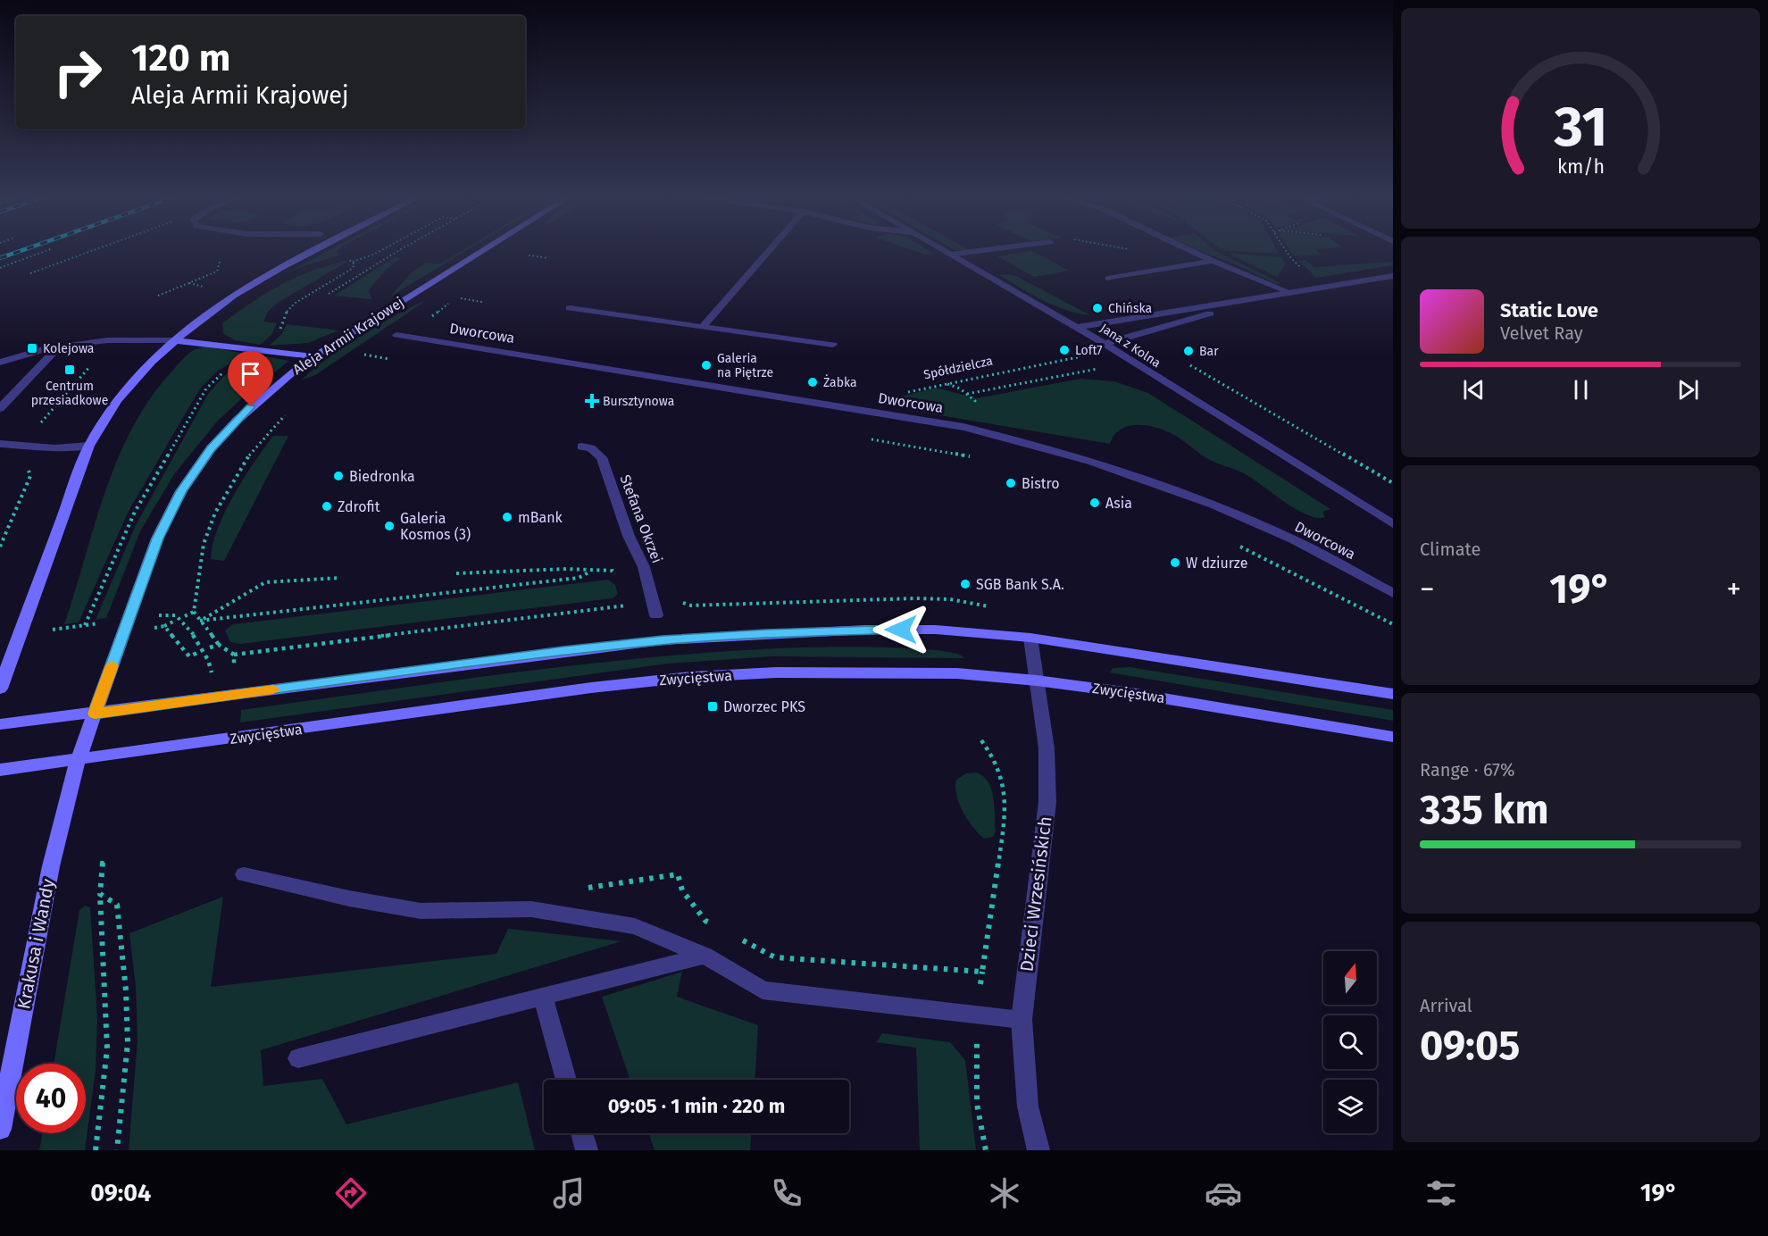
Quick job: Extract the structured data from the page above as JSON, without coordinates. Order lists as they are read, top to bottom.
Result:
{
  "streets": {
    "street": [
      "Dworcowa",
      "Aleja Armii Krajowej",
      "Jana z Kolna",
      "Stefana Okrzei",
      "Zwycięstwa",
      "Dzieci Wrzesińskich",
      "Krakusa i Wandy"
    ],
    "path": ["Spółdzielcza"]
  },
  "crossings": [
    ["Aleja Armii Krajowej", "Zwycięstwa"],
    ["Aleja Armii Krajowej", "Krakusa i Wandy"],
    ["Zwycięstwa", "Dzieci Wrzesińskich"],
    ["Zwycięstwa", "Krakusa i Wandy"]
  ],
  "places": {
    "other": [
      "Chińska",
      "Loft7",
      "Bar",
      "Galeria na Piętrze",
      "Żabka",
      "Biedronka",
      "Bistro",
      "Asia",
      "Zdrofit",
      "mBank",
      "Galeria Kosmos (3)",
      "W dziurze",
      "SGB Bank S.A."
    ],
    "transit": ["Kolejowa", "Centrum przesiadkowe", "Dworzec PKS"],
    "health": ["Bursztynowa"]
  },
  "north": "top",
  "page": {
    "turn": ["120 m", "Aleja Armii Krajowej"],
    "song": ["Static Love", "Velvet Ray"],
    "tile": [
      "Climate",
      ["Range · 67%", "335 km"],
      ["Arrival", "09:05"]
    ],
    "heat": ["−", "19°", "+"],
    "limit": "40",
    "trip": "09:05 · 1 min · 220 m",
    "tabs": ["09:04", "19°"],
    "gauge": ["31", "km/h"]
  }
}
